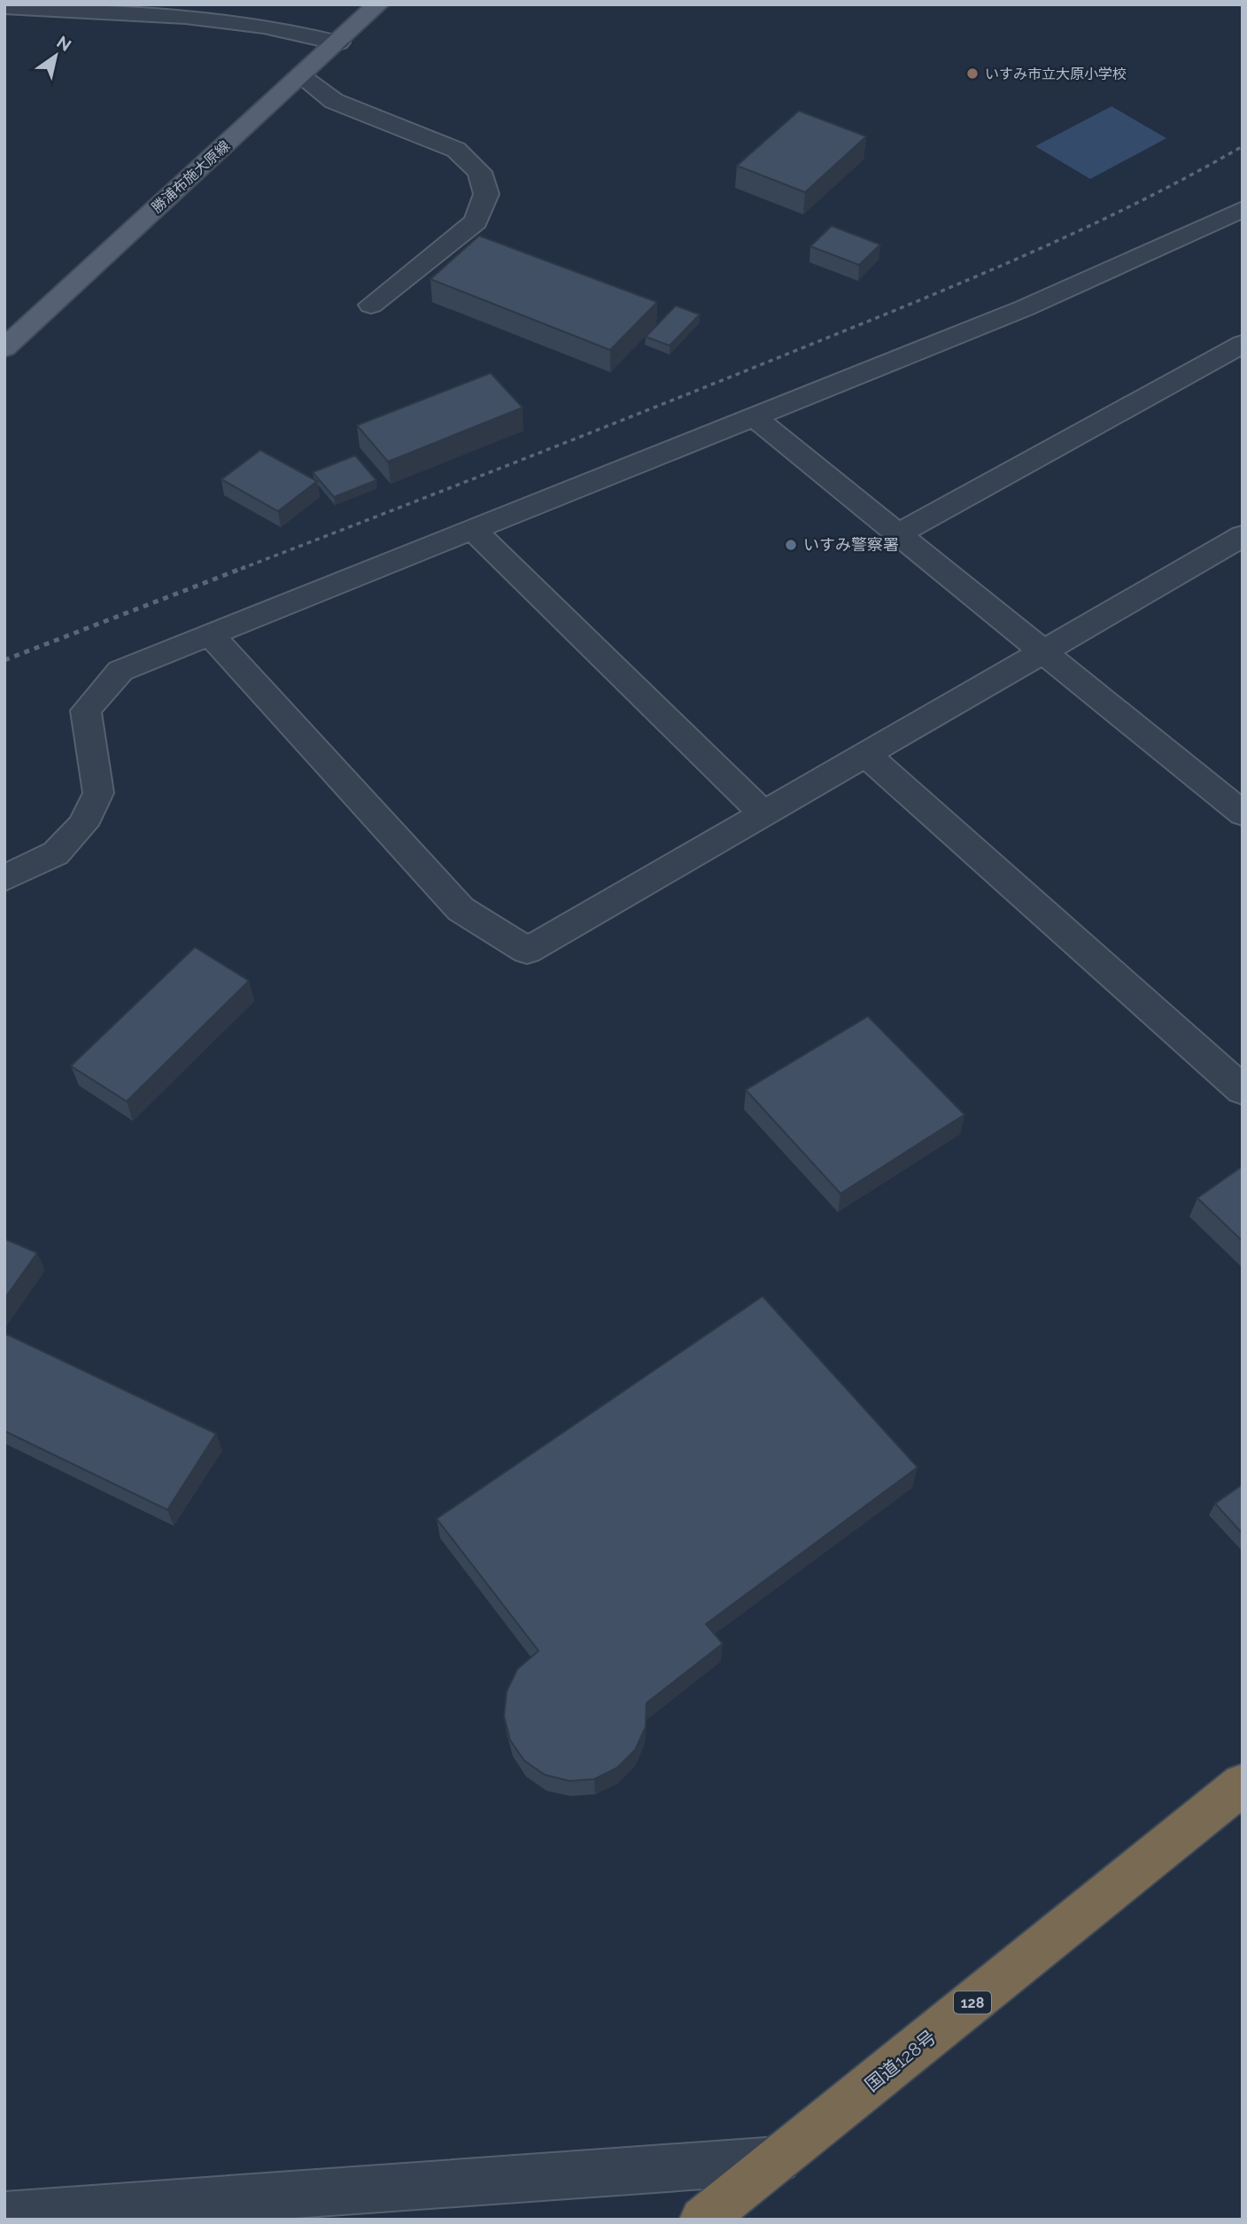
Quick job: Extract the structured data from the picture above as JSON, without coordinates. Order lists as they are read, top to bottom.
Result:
{
  "streets": {
    "highway": ["128", "国道128号"],
    "main road": ["勝浦布施大原線"]
  },
  "places": ["いすみ市立大原小学校", "いすみ警察署"],
  "north": "top right"
}
